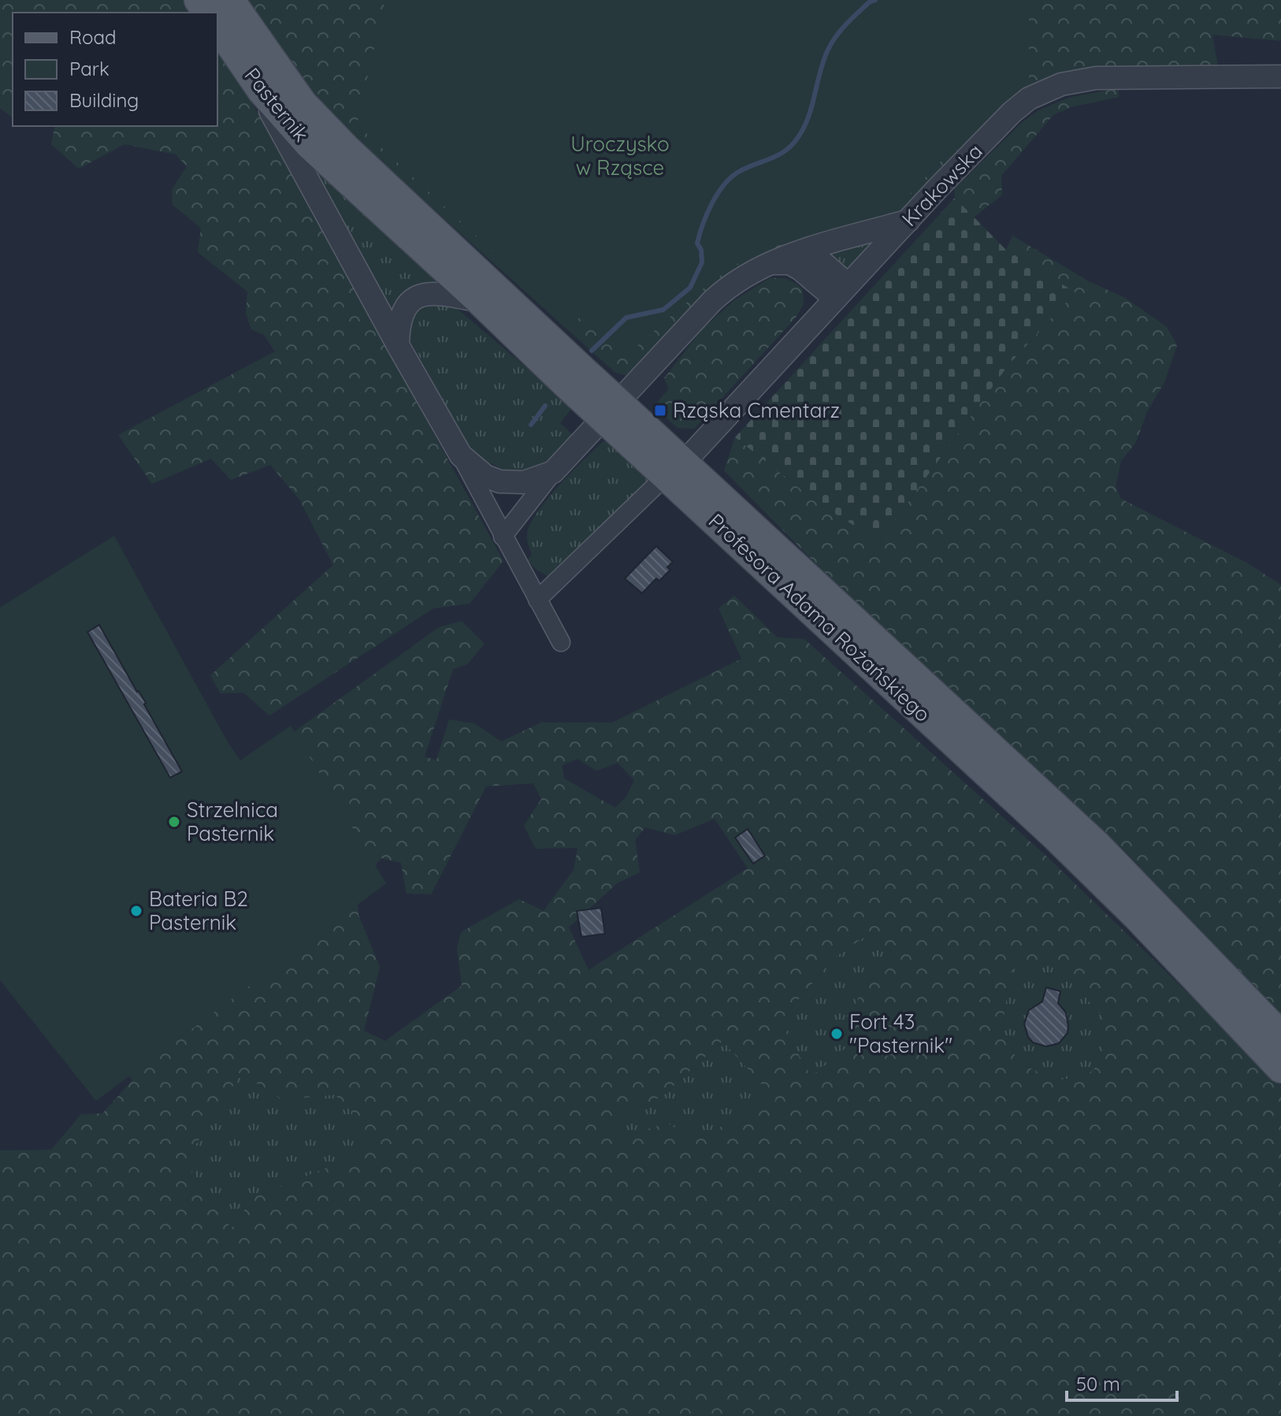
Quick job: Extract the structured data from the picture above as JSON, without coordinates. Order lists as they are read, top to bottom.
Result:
{
  "streets": {
    "main road": ["Pasternik", "Profesora Adama Rożańskiego"],
    "street": ["Krakowska"]
  },
  "crossings": [
    ["Pasternik", "Profesora Adama Rożańskiego"],
    ["Krakowska", "Profesora Adama Rożańskiego"]
  ],
  "parks": ["Uroczysko w Rząsce"],
  "places": {
    "transit": ["Rząska Cmentarz"],
    "other": ["Strzelnica Pasternik", "Bateria B2 Pasternik", "Fort 43 \"Pasternik\""]
  },
  "legend": ["Road", "Park", "Building"],
  "scale_bar": "50 m"
}
